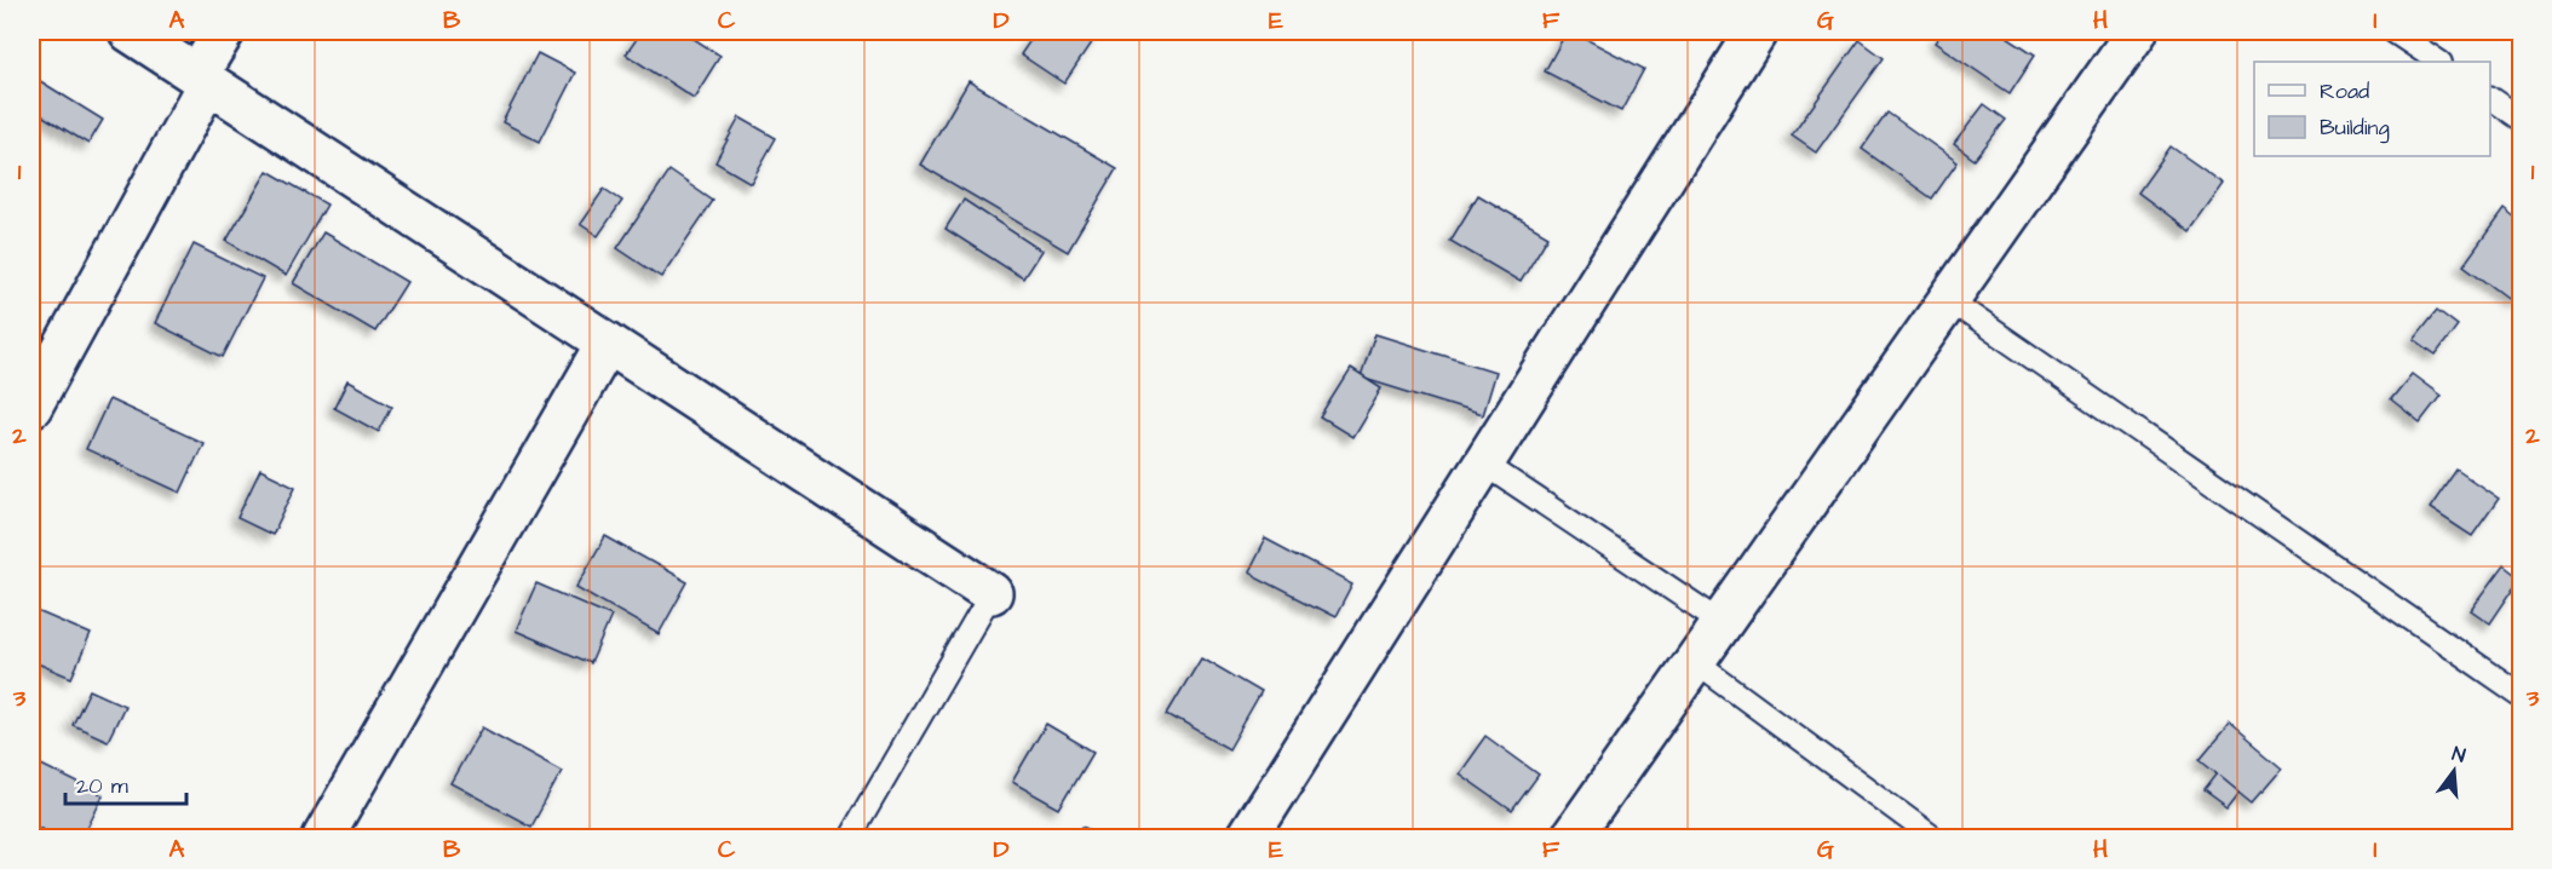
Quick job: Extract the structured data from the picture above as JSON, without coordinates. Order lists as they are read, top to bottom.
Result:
{
  "legend": ["Road", "Building"],
  "scale_bar": "20 m",
  "north": "top",
  "grid": {
    "columns": [
      "A",
      "B",
      "C",
      "D",
      "E",
      "F",
      "G",
      "H",
      "I"
    ],
    "rows": ["1", "2", "3"]
  }
}
